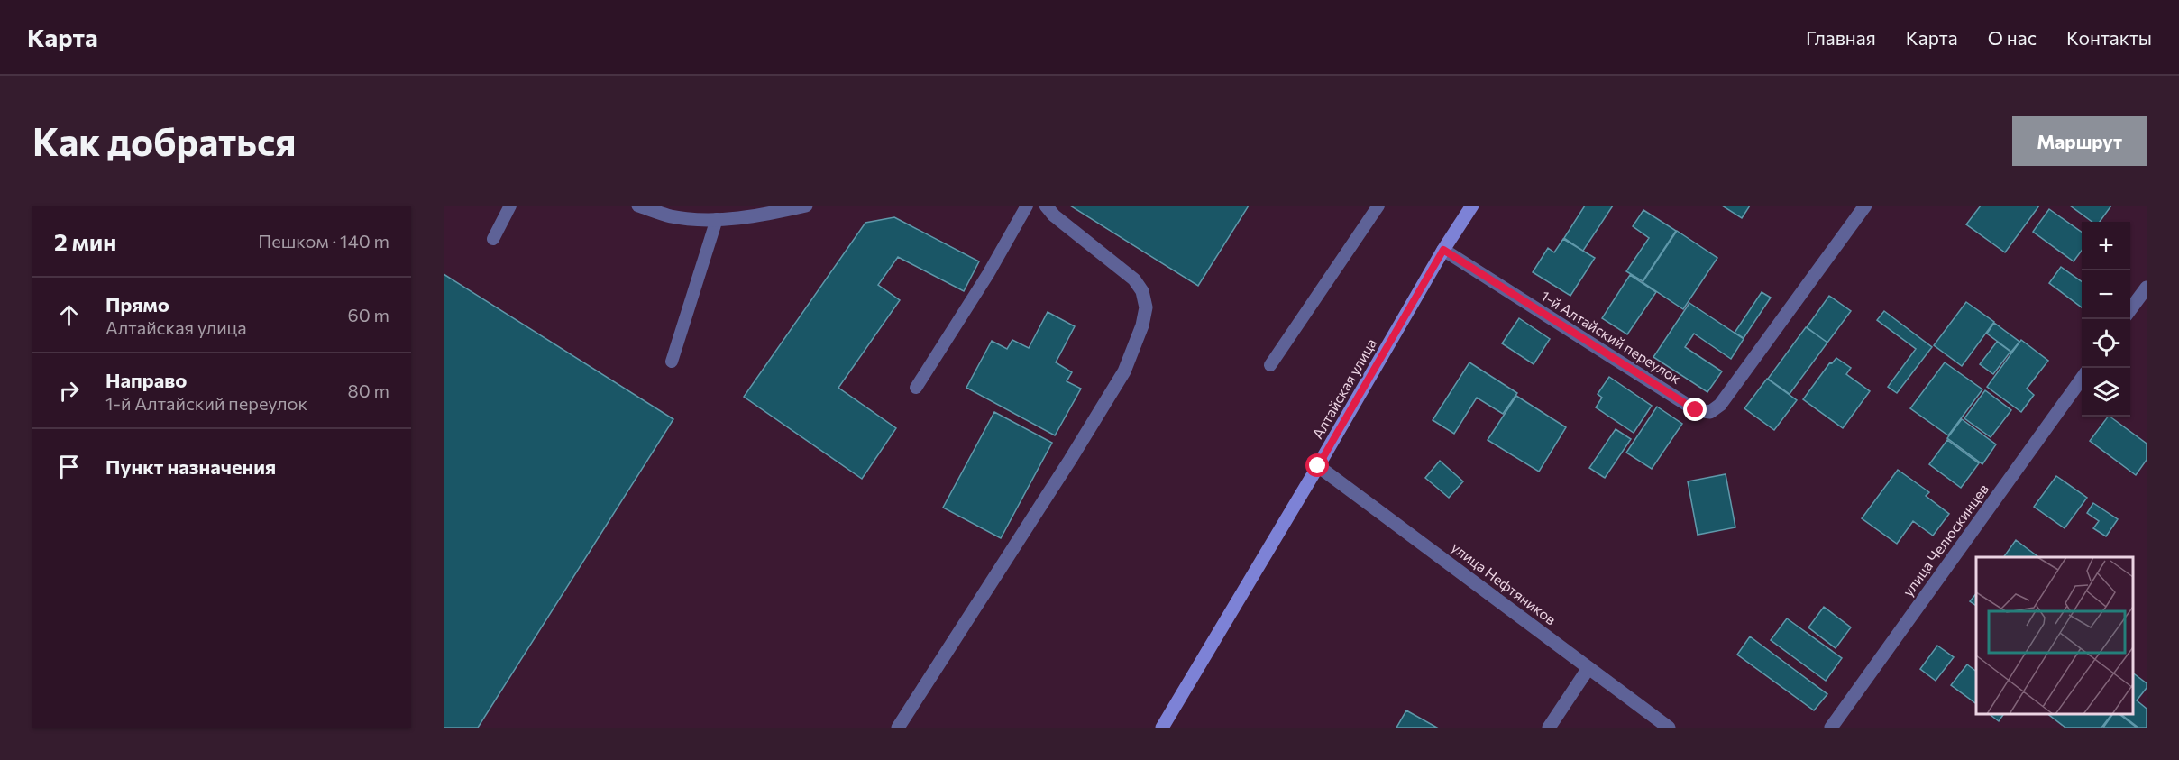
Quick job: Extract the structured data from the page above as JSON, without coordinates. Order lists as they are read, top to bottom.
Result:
{
  "streets": {
    "main road": ["Алтайская улица"],
    "street": ["1-й Алтайский переулок", "улица Челюскинцев", "улица Нефтяников"]
  },
  "crossings": [
    ["1-й Алтайский переулок", "Алтайская улица"],
    ["Алтайская улица", "улица Нефтяников"]
  ],
  "page": {
    "header": "Карта",
    "nav": [
      "Главная",
      "Карта",
      "О нас",
      "Контакты"
    ],
    "buttons": "Маршрут",
    "title": "Как добраться",
    "heading": ["2 мин", "Пешком · 140 m"],
    "map_buttons": ["+", "−"],
    "list": [
      ["Прямо", "Алтайская улица", "60 m"],
      ["Направо", "1-й Алтайский переулок", "80 m"],
      "Пункт назначения"
    ]
  }
}
